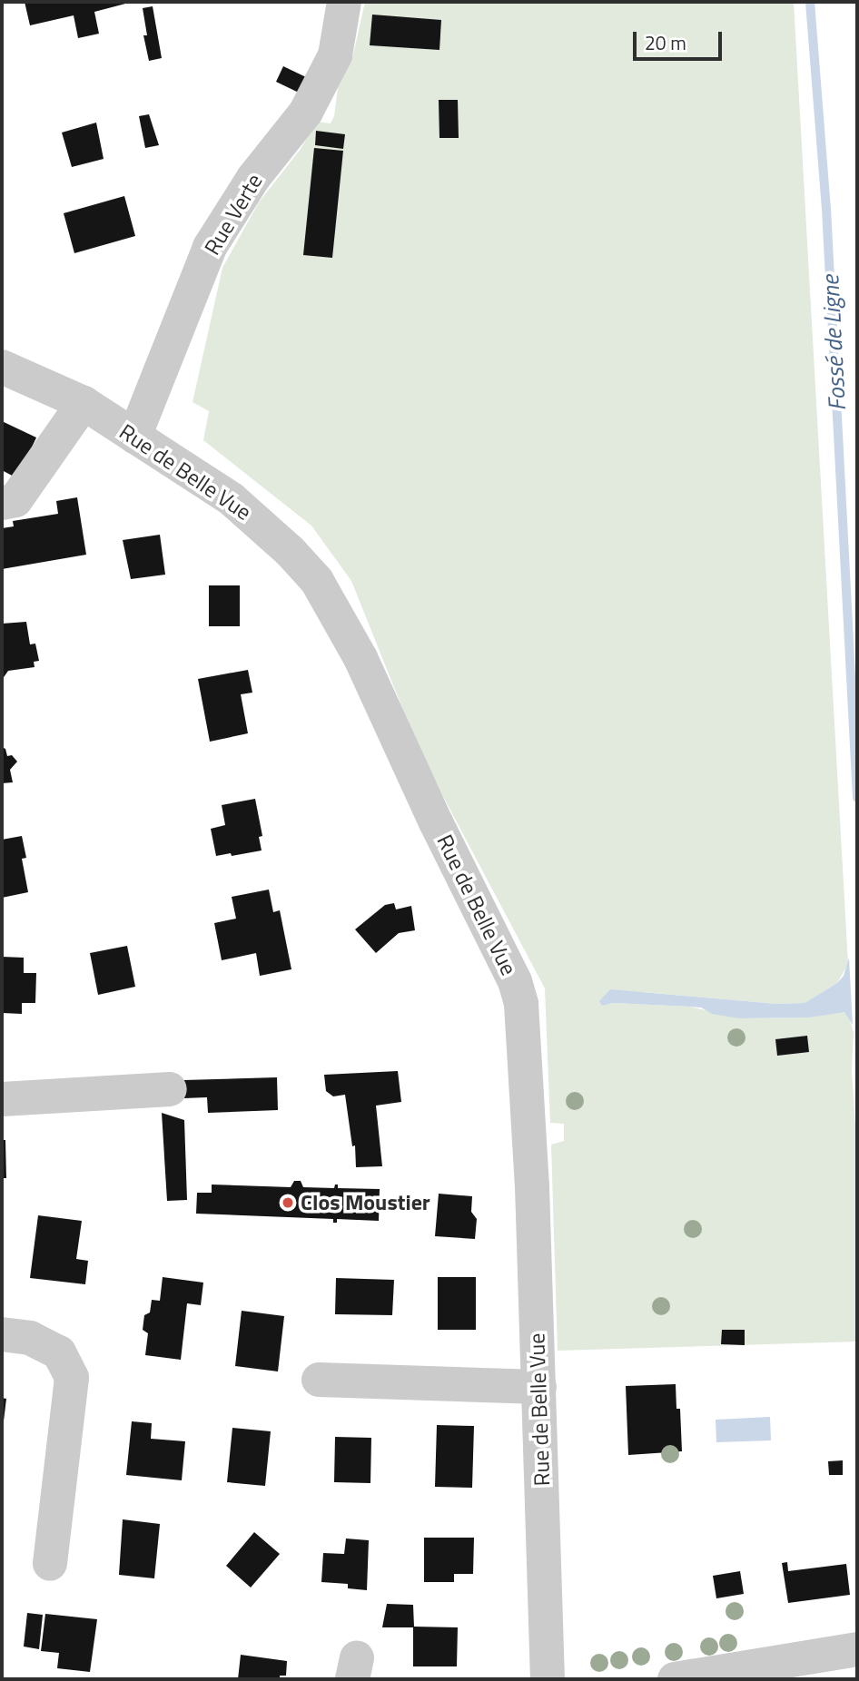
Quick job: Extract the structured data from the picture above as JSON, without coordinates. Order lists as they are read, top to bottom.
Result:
{
  "streets": {
    "street": ["Rue Verte", "Rue de Belle Vue"]
  },
  "crossings": [
    ["Rue Verte", "Rue de Belle Vue"]
  ],
  "water": ["Fossé de Ligne"],
  "places": ["Clos Moustier"],
  "scale_bar": "20 m"
}
